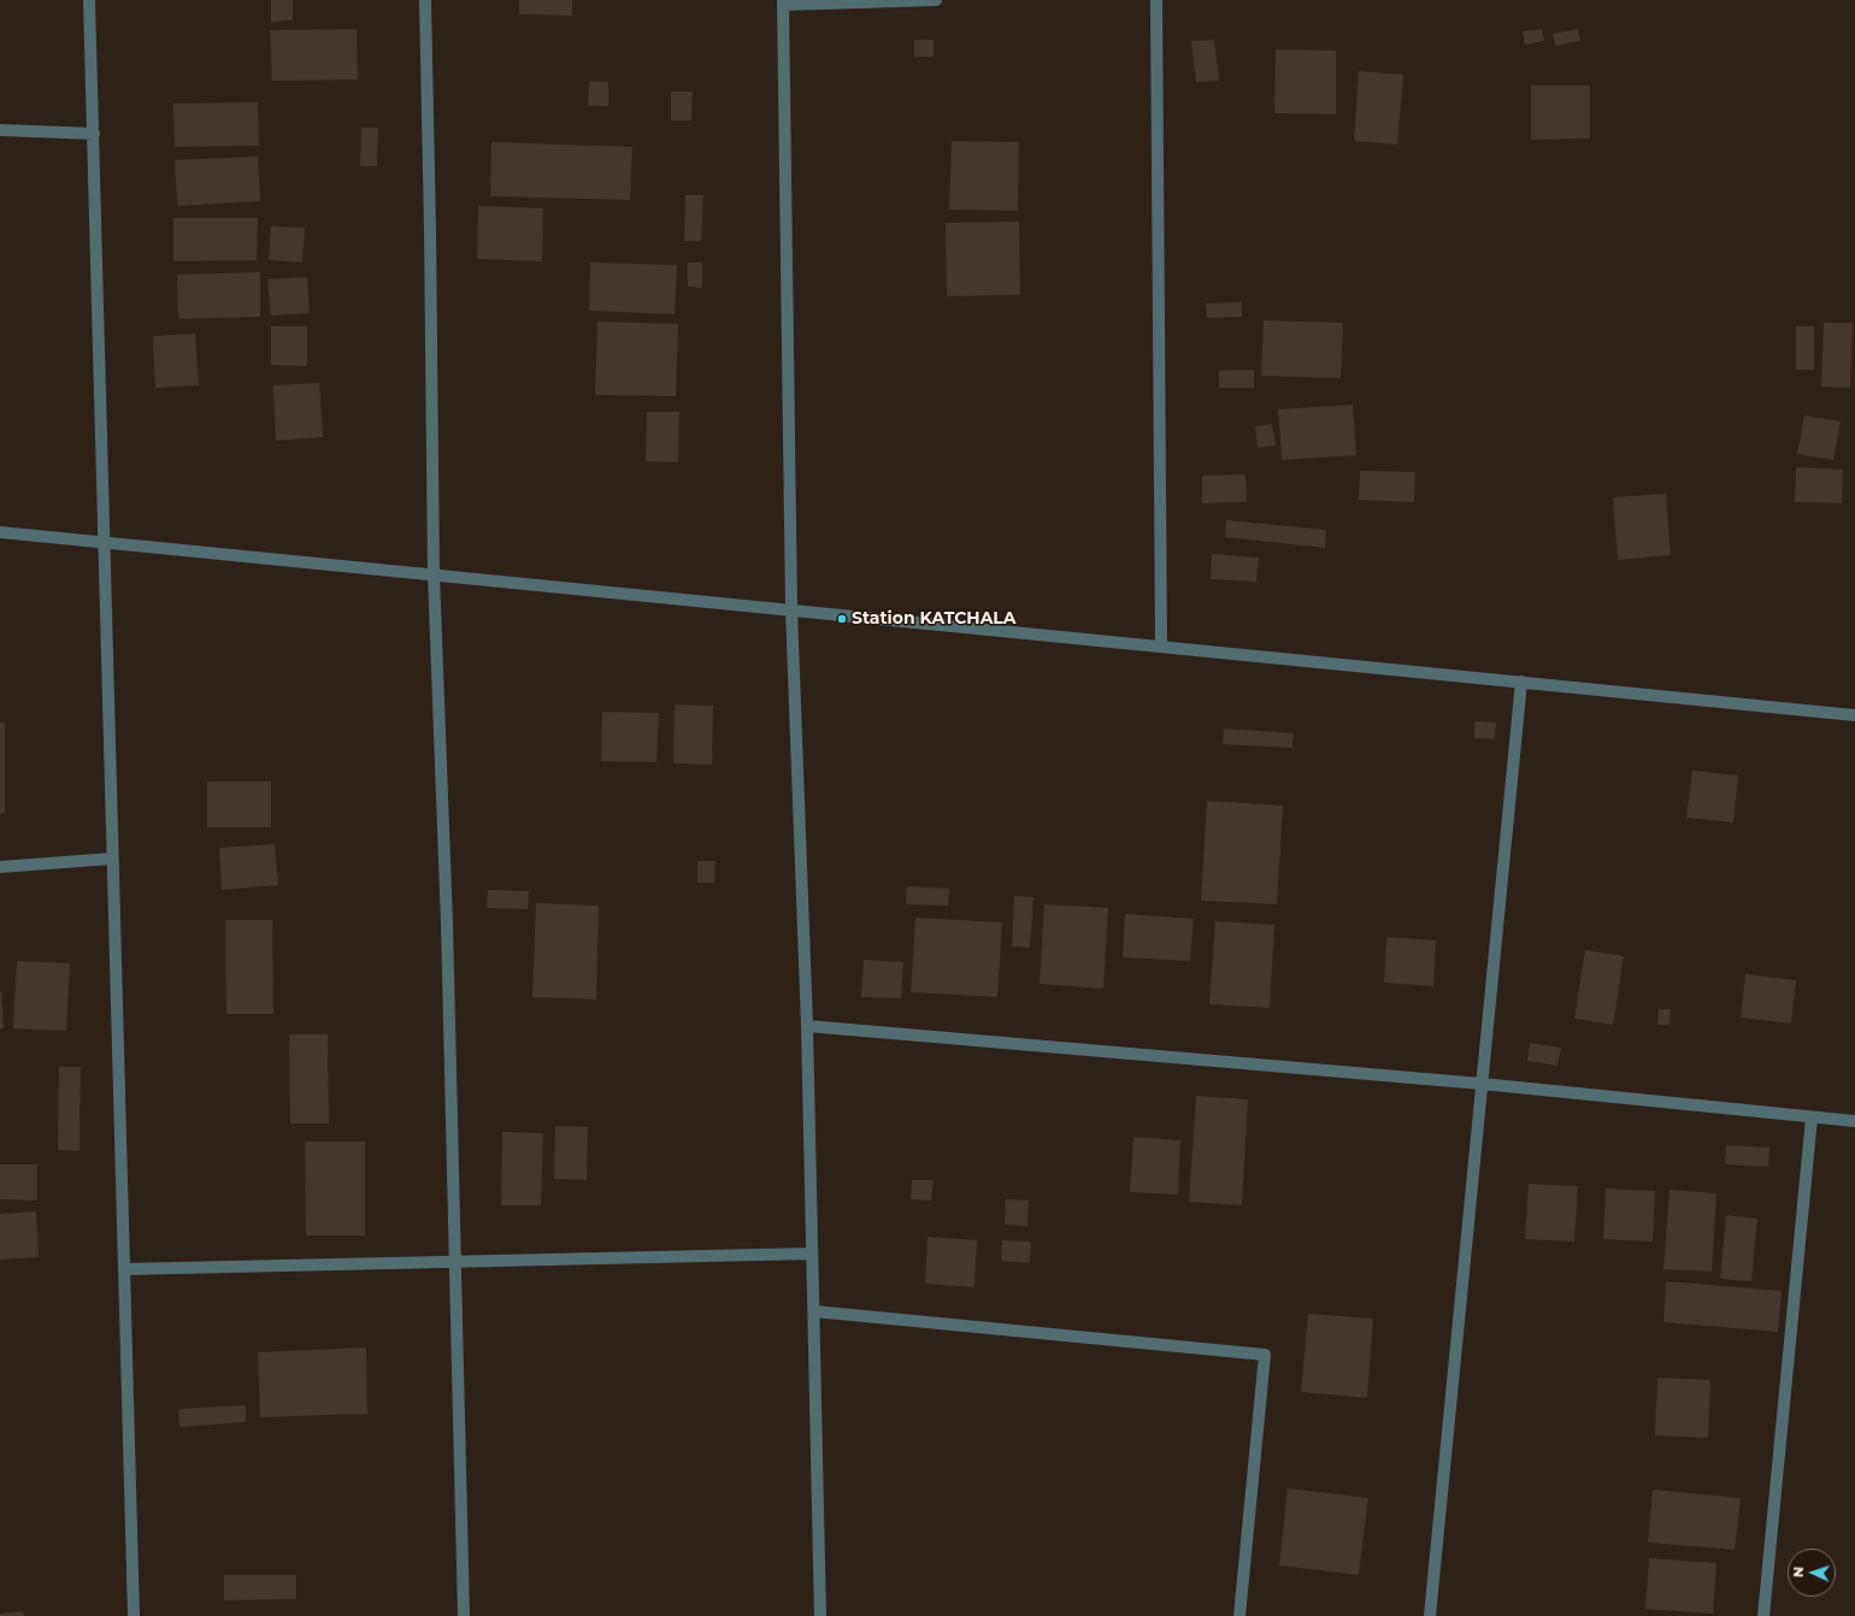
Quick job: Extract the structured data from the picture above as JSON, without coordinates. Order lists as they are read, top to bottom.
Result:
{
  "places": ["Station KATCHALA"],
  "north": "left"
}
